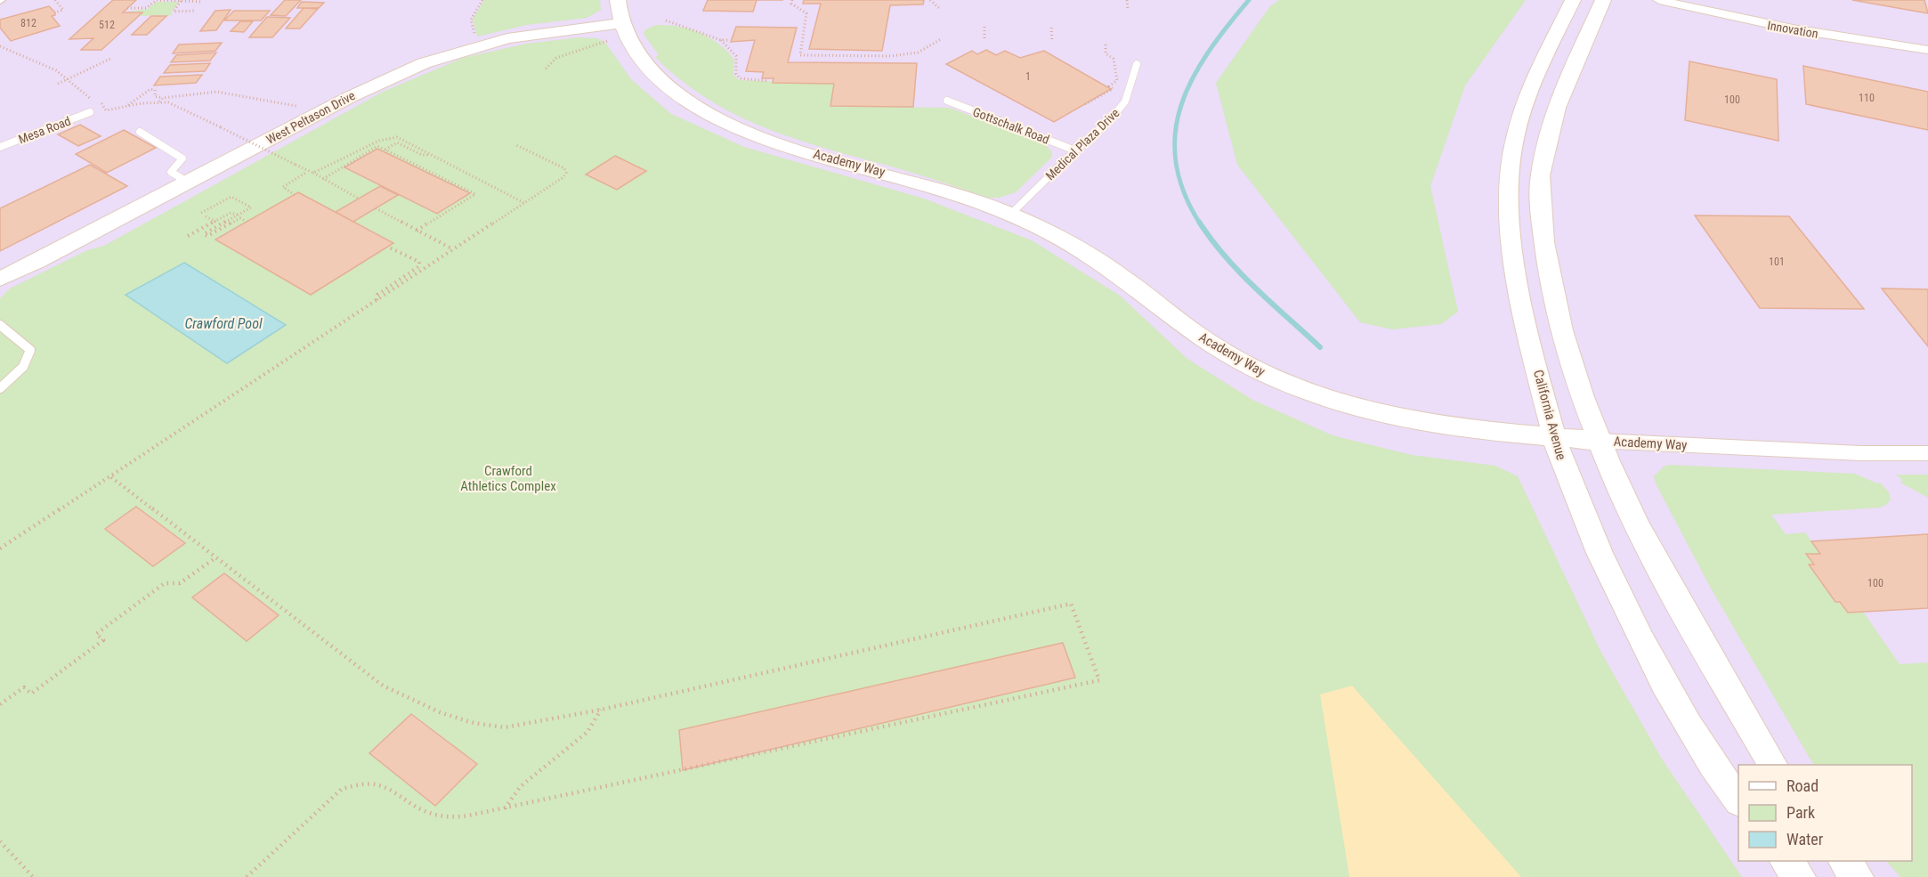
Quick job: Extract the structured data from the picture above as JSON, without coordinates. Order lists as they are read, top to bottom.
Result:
{
  "streets": {
    "street": [
      "Innovation",
      "West Peltason Drive",
      "Academy Way",
      "California Avenue"
    ],
    "lane": ["Gottschalk Road", "Mesa Road", "Medical Plaza Drive"]
  },
  "crossings": [
    ["West Peltason Drive", "Academy Way"],
    ["Gottschalk Road", "Medical Plaza Drive"],
    ["Medical Plaza Drive", "Academy Way"],
    ["Academy Way", "California Avenue"]
  ],
  "water": ["Crawford Pool"],
  "parks": ["Crawford Athletics Complex"],
  "house_numbers": [
    "812",
    "512",
    "1",
    "110",
    "100",
    "101",
    "100"
  ],
  "legend": ["Road", "Park", "Water"]
}
